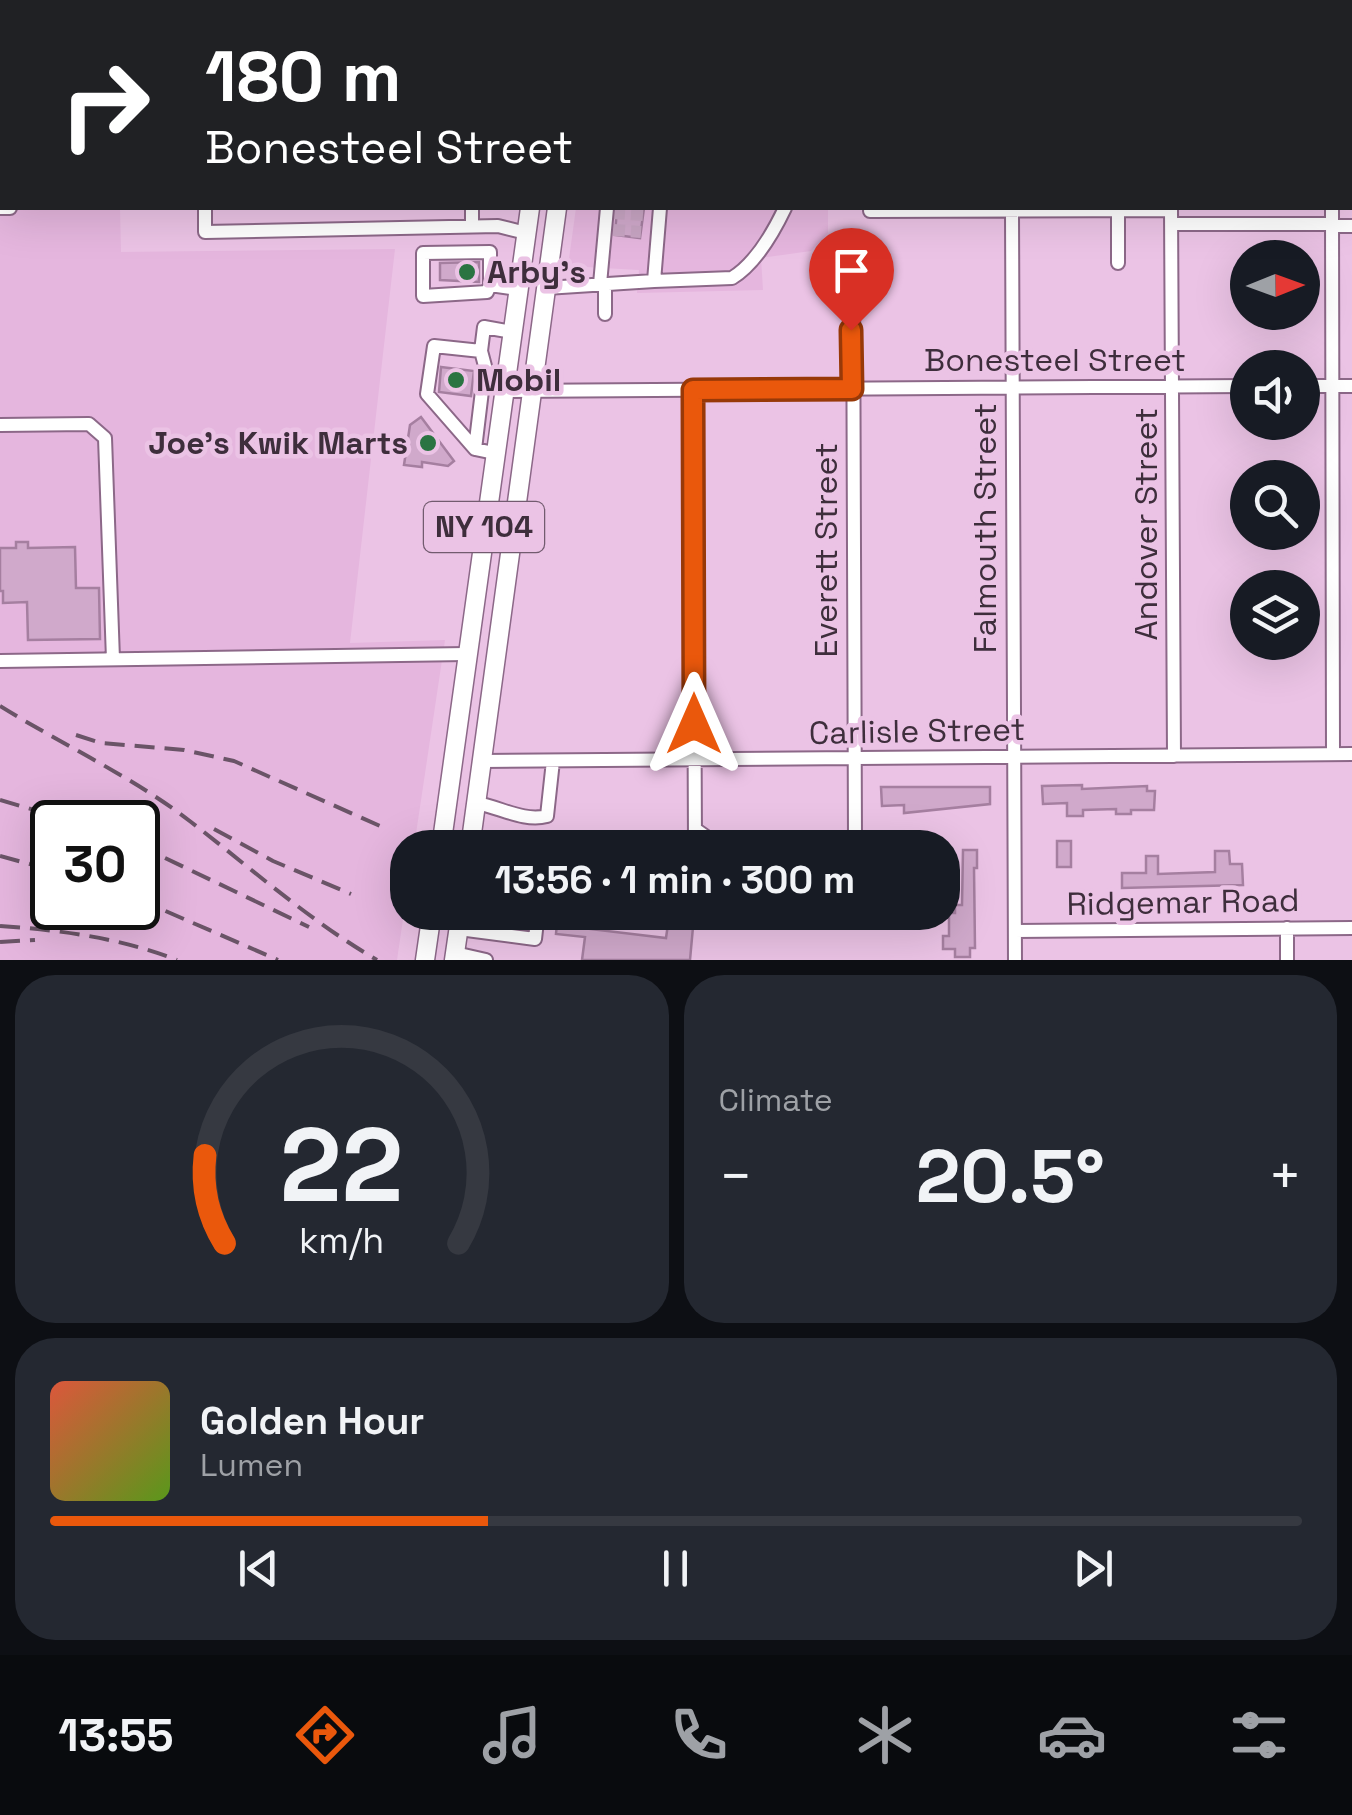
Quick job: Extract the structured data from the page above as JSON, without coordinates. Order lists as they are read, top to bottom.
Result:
{
  "streets": {
    "highway": ["NY 104"],
    "street": [
      "Bonesteel Street",
      "Andover Street",
      "Falmouth Street",
      "Everett Street",
      "Carlisle Street",
      "Ridgemar Road"
    ]
  },
  "crossings": [
    ["Bonesteel Street", "Andover Street"],
    ["Bonesteel Street", "NY 104"],
    ["Bonesteel Street", "Falmouth Street"],
    ["Bonesteel Street", "Everett Street"],
    ["Andover Street", "Carlisle Street"],
    ["NY 104", "Carlisle Street"],
    ["Falmouth Street", "Carlisle Street"],
    ["Falmouth Street", "Ridgemar Road"],
    ["Everett Street", "Carlisle Street"]
  ],
  "places": ["Arby's", "Mobil", "Joe's Kwik Marts"],
  "north": "right",
  "page": {
    "turn": ["180 m", "Bonesteel Street"],
    "limit": "30",
    "trip": "13:56 · 1 min · 300 m",
    "tile": "Climate",
    "heat": ["−", "20.5°", "+"],
    "song": ["Golden Hour", "Lumen"],
    "tabs": "13:55",
    "gauge": ["22", "km/h"]
  }
}
